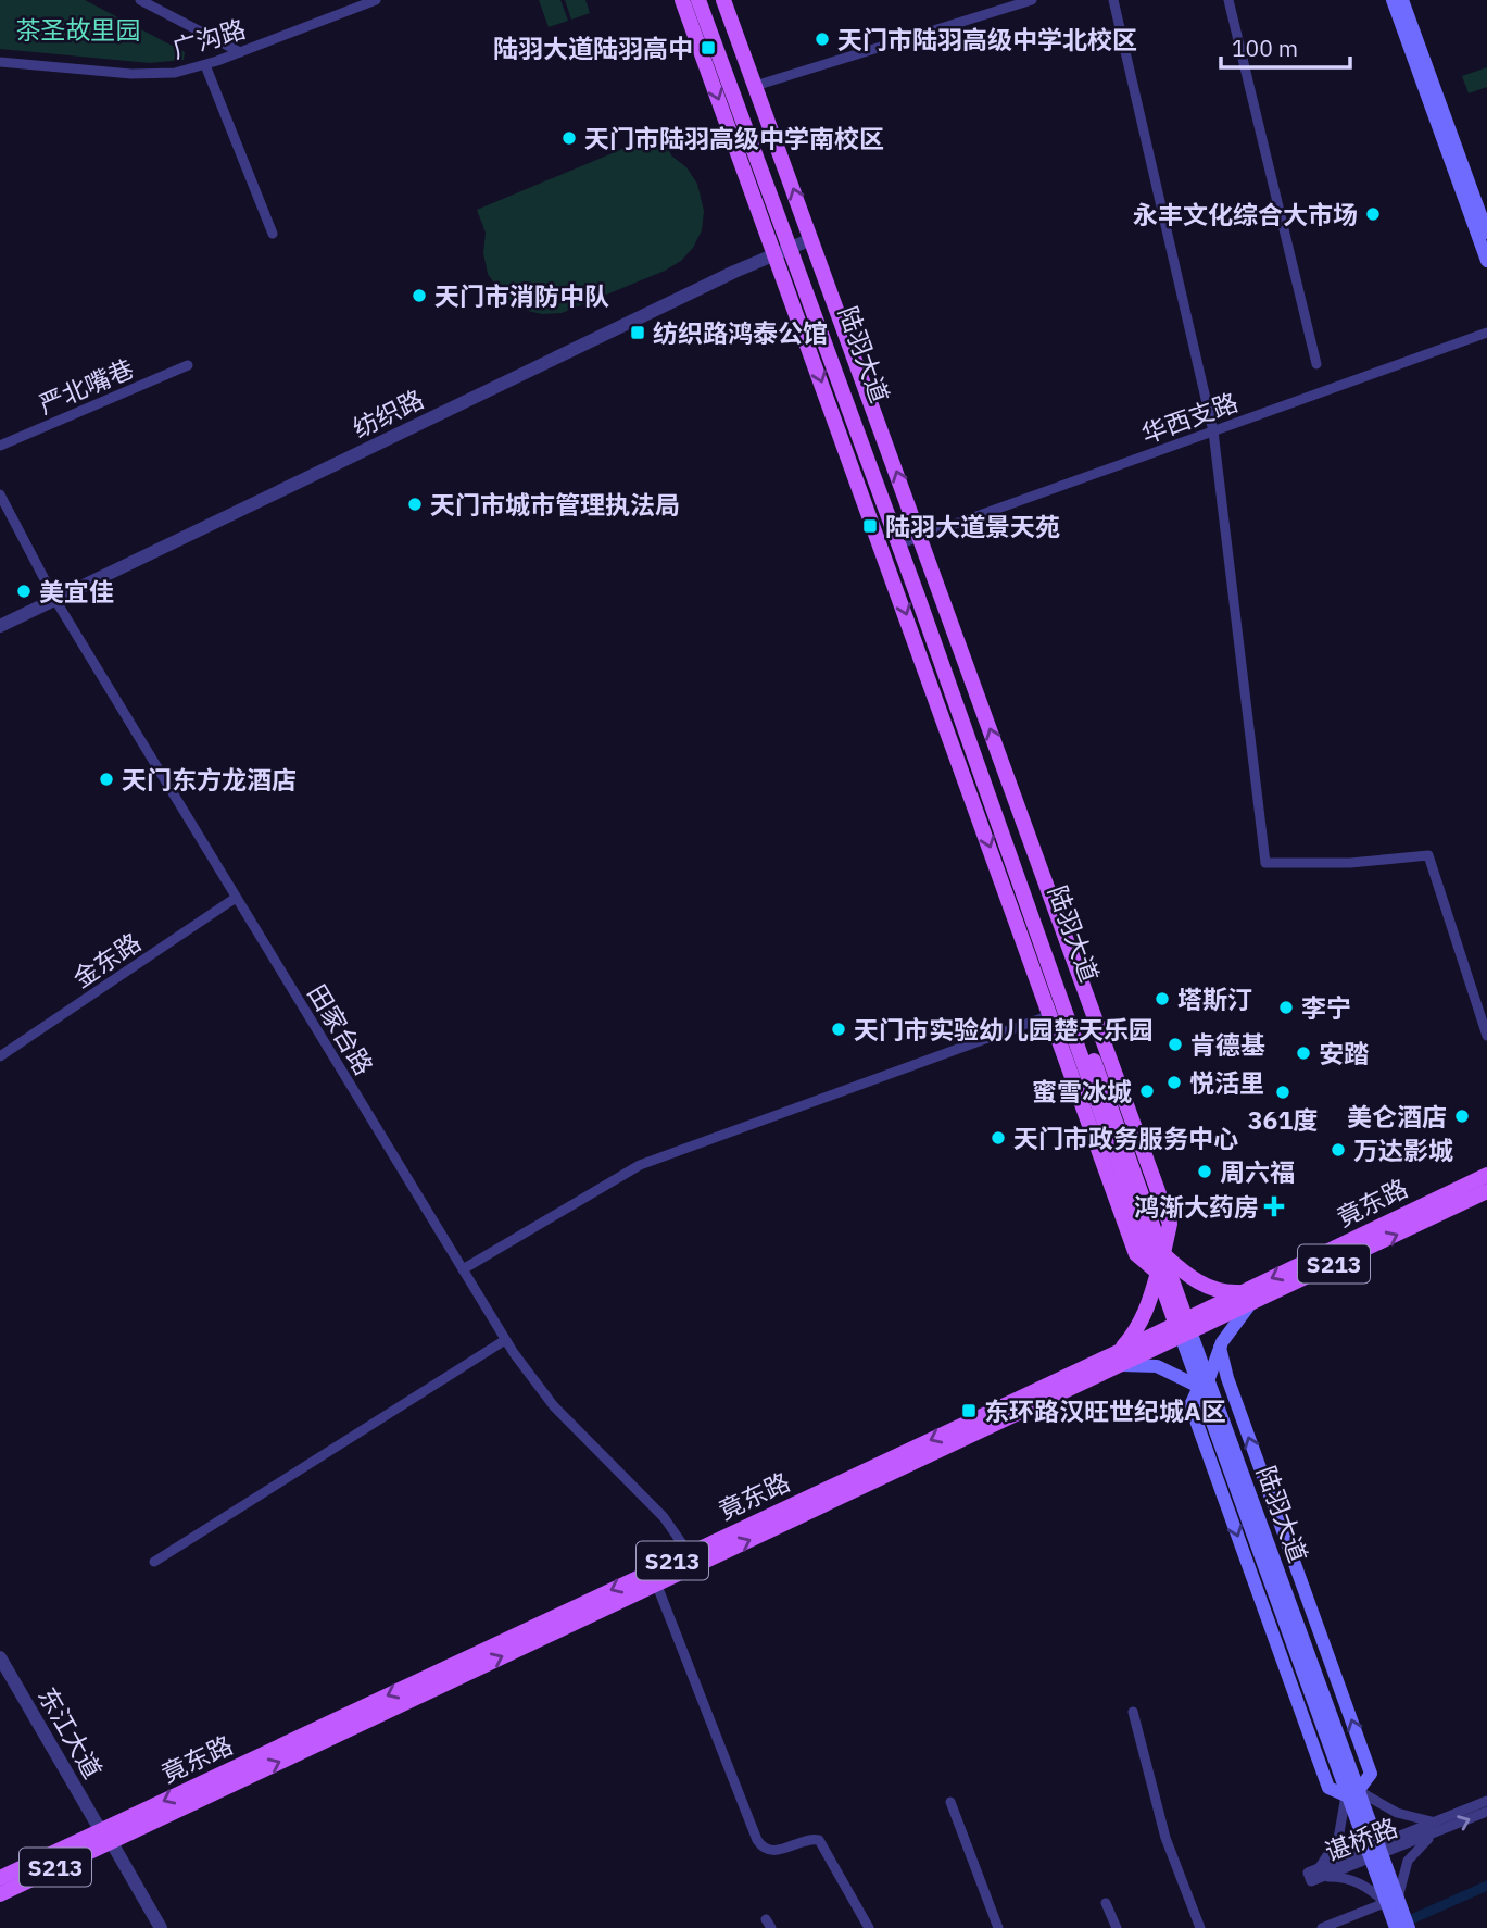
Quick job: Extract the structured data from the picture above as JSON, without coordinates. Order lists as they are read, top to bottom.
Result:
{
  "streets": {
    "main road": ["陆羽大道", "竟东路", "S213"],
    "street": [
      "广沟路",
      "严北嘴巷",
      "纺织路",
      "华西支路",
      "金东路",
      "田家台路",
      "东江大道",
      "谌桥路"
    ]
  },
  "crossings": [
    ["陆羽大道", "纺织路"],
    ["陆羽大道", "竟东路"],
    ["陆羽大道", "谌桥路"],
    ["纺织路", "田家台路"],
    ["金东路", "田家台路"],
    ["田家台路", "竟东路"],
    ["竟东路", "东江大道"]
  ],
  "parks": ["茶圣故里园"],
  "places": {
    "other": [
      "天门市陆羽高级中学北校区",
      "天门市陆羽高级中学南校区",
      "永丰文化综合大市场",
      "天门市消防中队",
      "天门市城市管理执法局",
      "美宜佳",
      "天门东方龙酒店",
      "塔斯汀",
      "李宁",
      "天门市实验幼儿园楚天乐园",
      "肯德基",
      "安踏",
      "悦活里",
      "蜜雪冰城",
      "361度",
      "美仑酒店",
      "天门市政务服务中心",
      "万达影城",
      "周六福"
    ],
    "transit": [
      "陆羽大道陆羽高中",
      "纺织路鸿泰公馆",
      "陆羽大道景天苑",
      "东环路汉旺世纪城A区"
    ],
    "health": ["鸿渐大药房"]
  },
  "scale_bar": "100 m"
}
